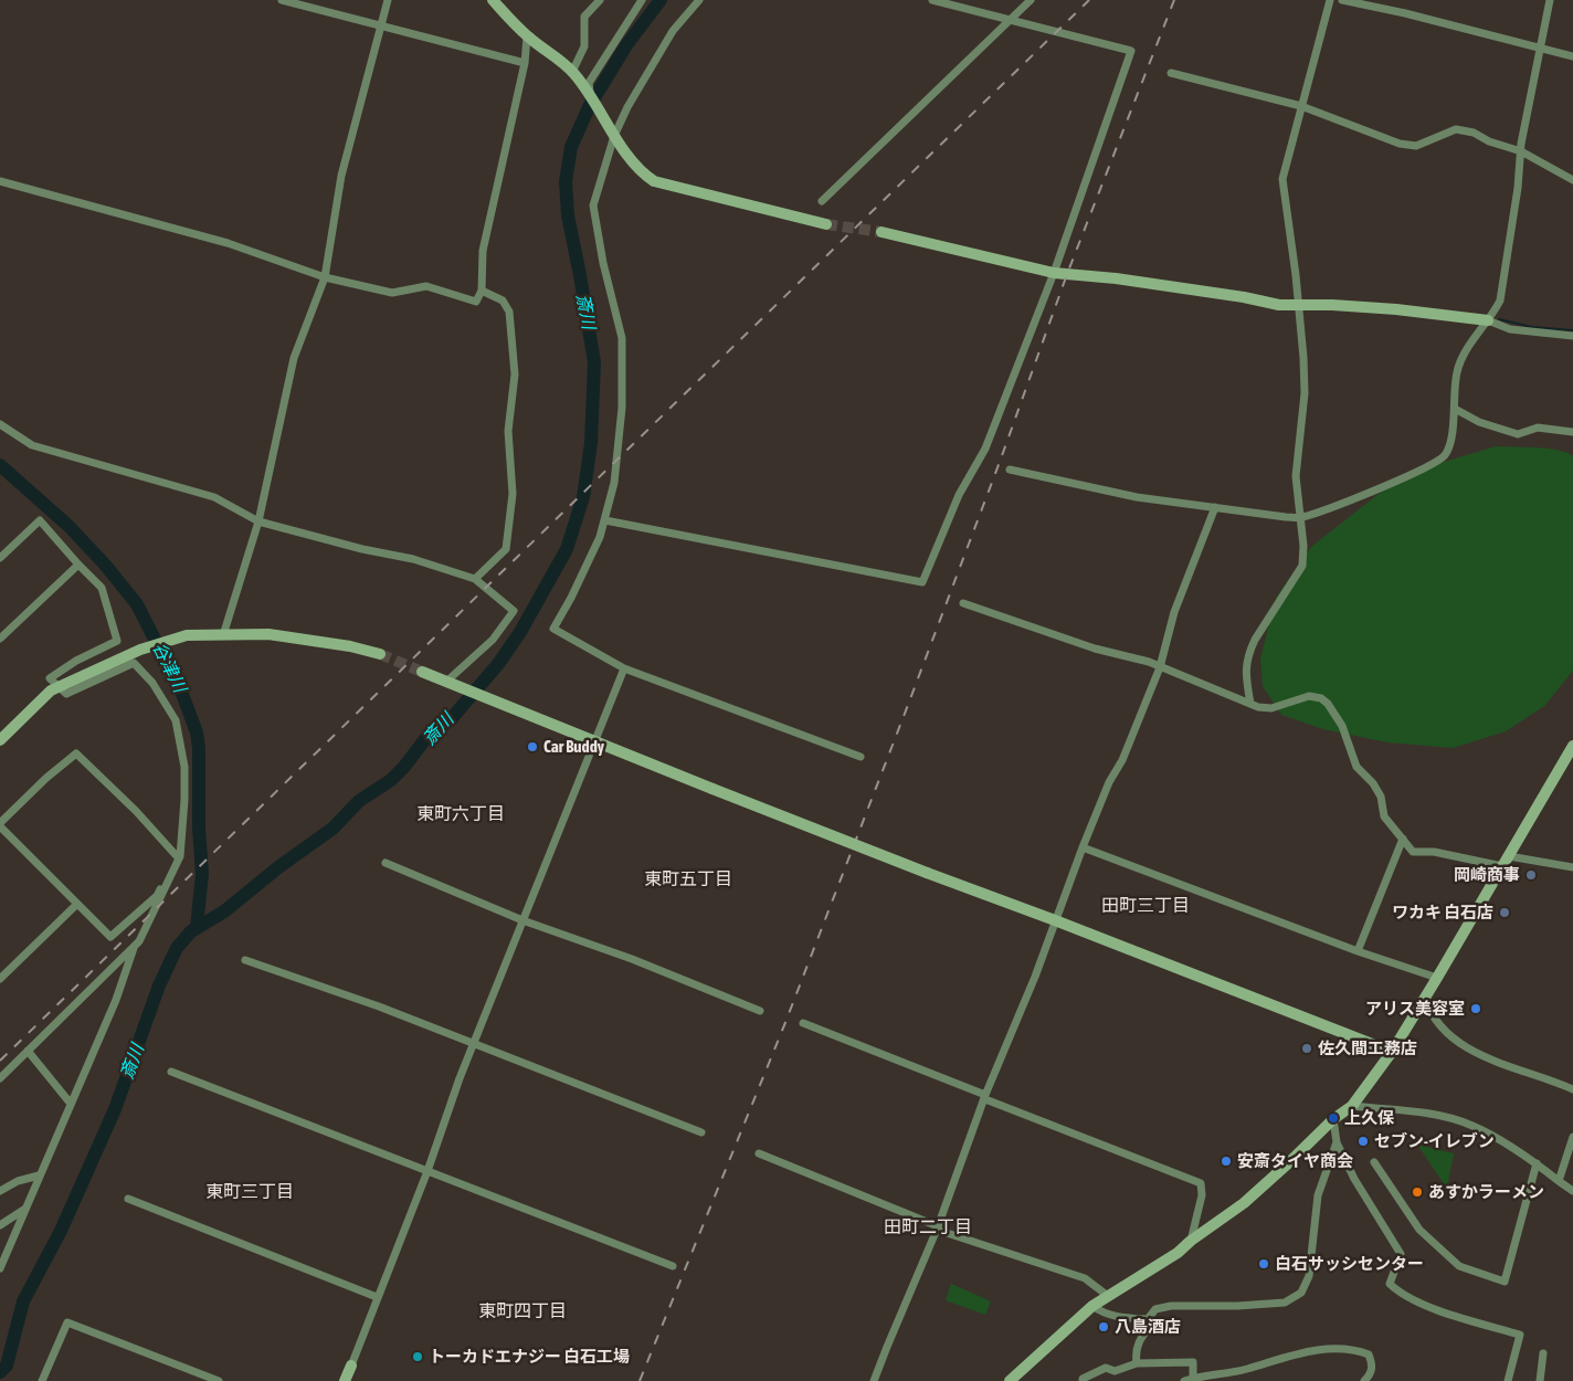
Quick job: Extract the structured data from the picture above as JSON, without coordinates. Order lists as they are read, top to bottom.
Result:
{
  "districts": [
    "東町六丁目",
    "東町五丁目",
    "田町三丁目",
    "東町三丁目",
    "田町二丁目",
    "東町四丁目"
  ],
  "water": ["斎川", "谷津川"],
  "places": [
    "Car Buddy",
    "岡崎商事",
    "ワカキ 白石店",
    "アリス美容室",
    "佐久間工務店",
    "上久保",
    "セブン-イレブン",
    "安斎タイヤ商会",
    "あすかラーメン",
    "白石サッシセンター",
    "八島酒店",
    "トーカドエナジー 白石工場"
  ]
}
